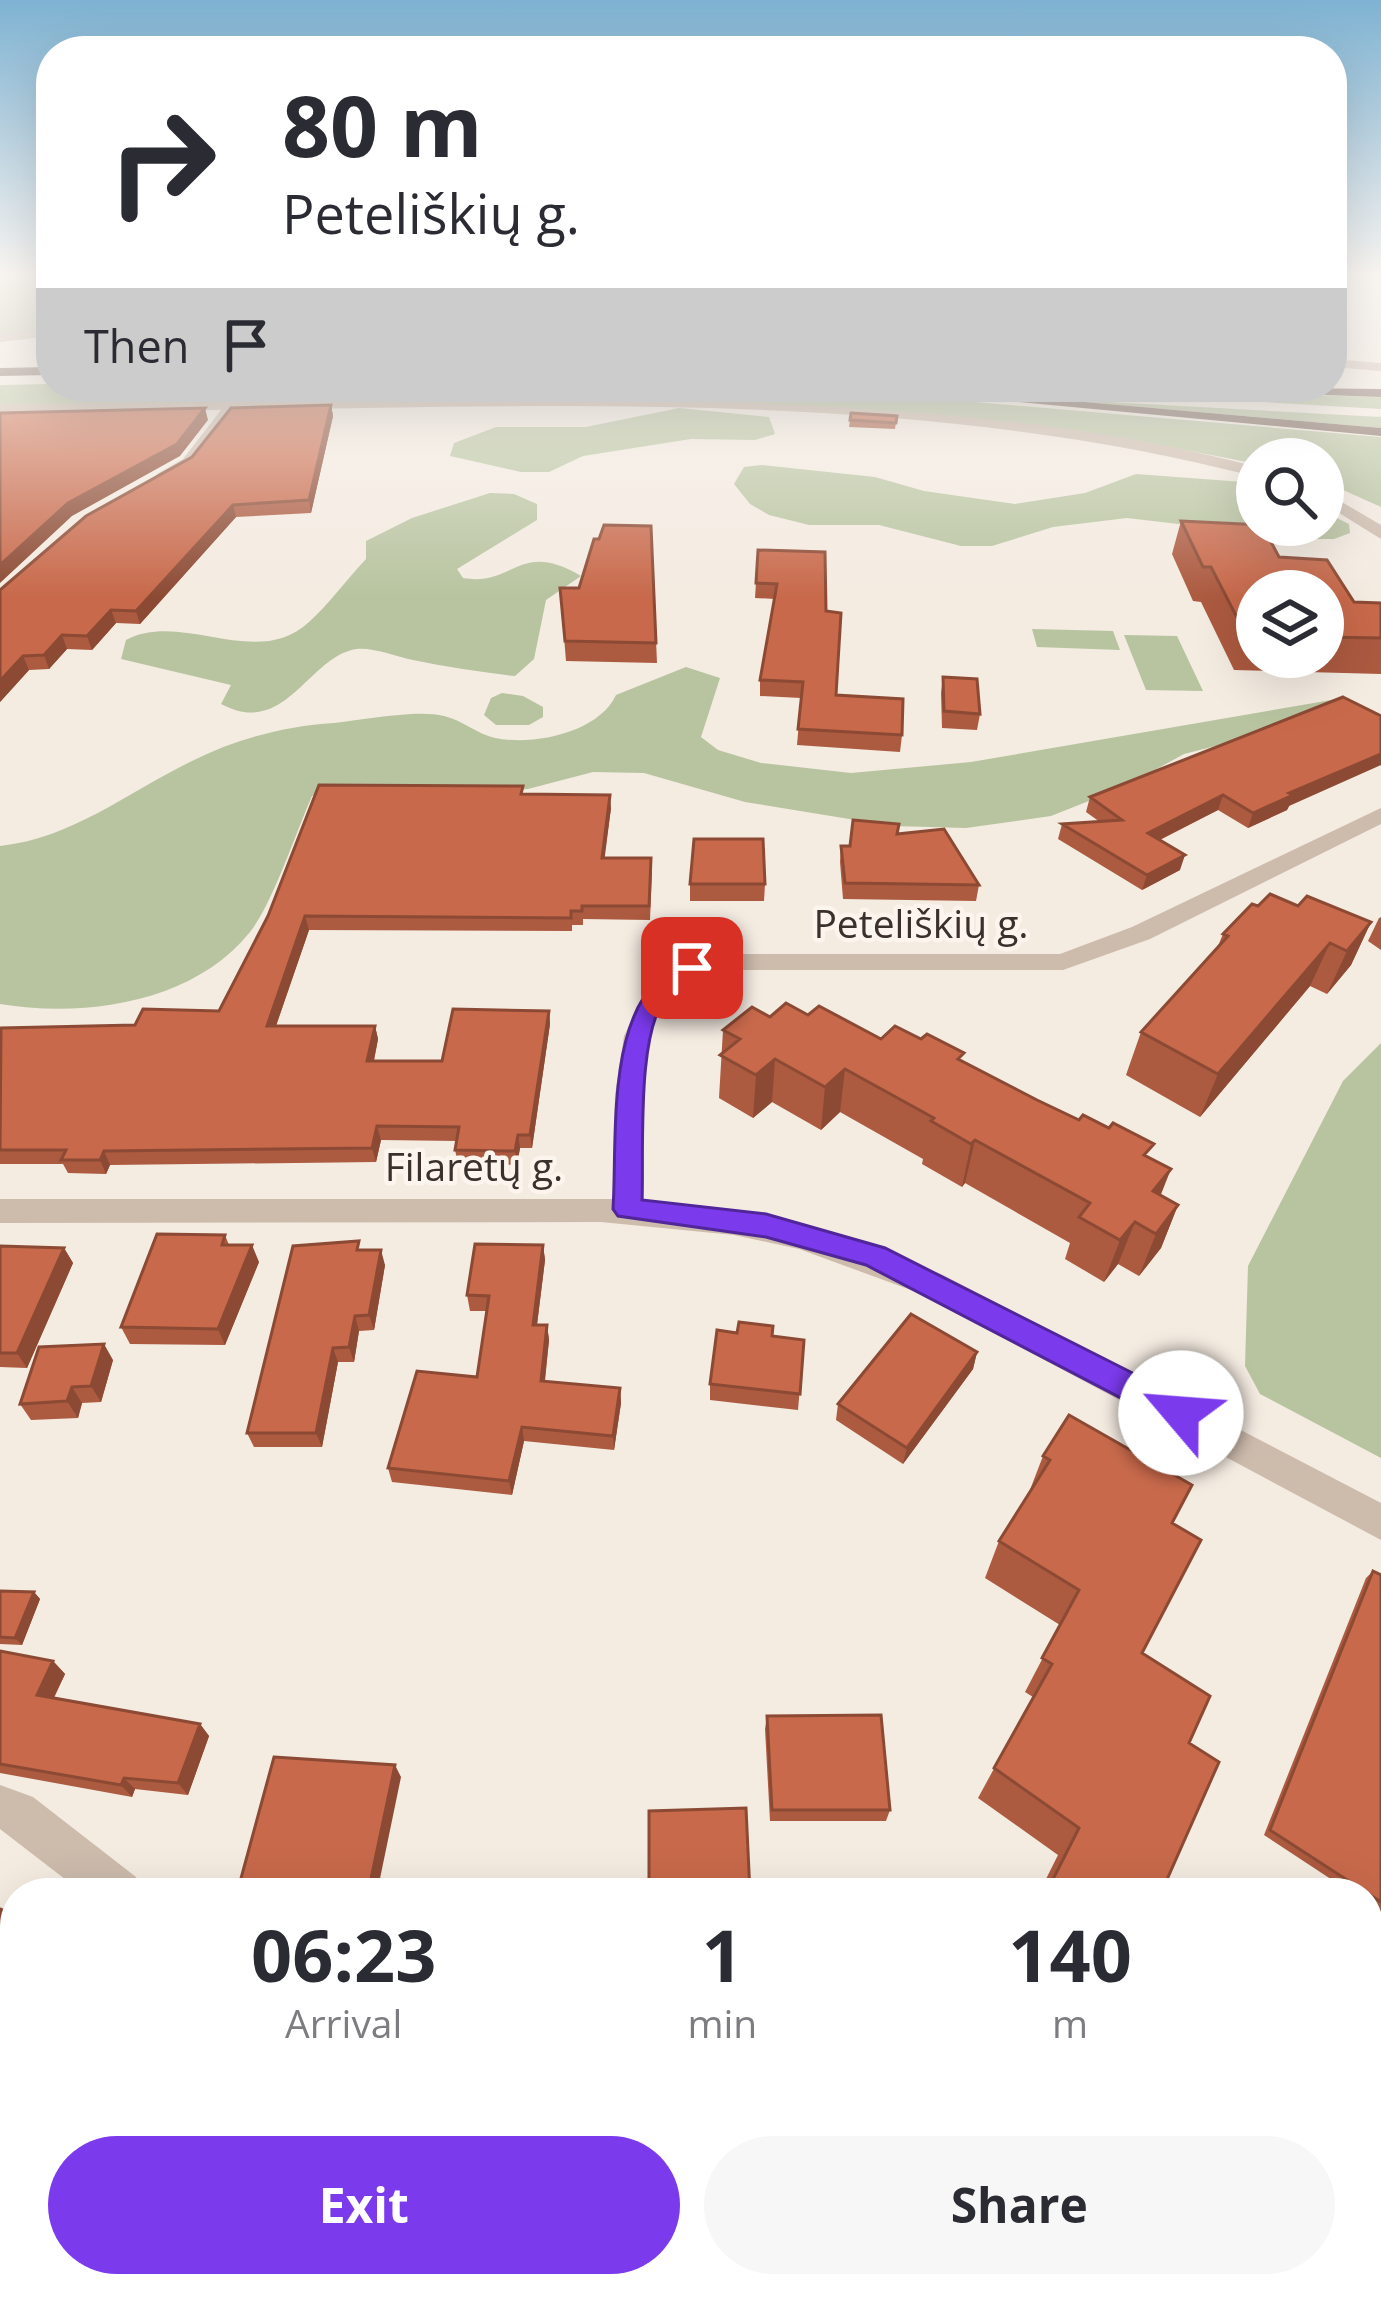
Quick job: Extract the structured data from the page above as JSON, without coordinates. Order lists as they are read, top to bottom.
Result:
{
  "streets": {
    "street": ["Peteliškių g.", "Filaretų g."]
  },
  "crossings": [
    ["Peteliškių g.", "Filaretų g."]
  ],
  "page": {
    "turn": ["80 m", "Peteliškių g."],
    "then": "Then",
    "eta": [
      "06:23",
      "Arrival",
      "1",
      "min",
      "140",
      "m"
    ],
    "buttons": ["Exit", "Share"]
  }
}
